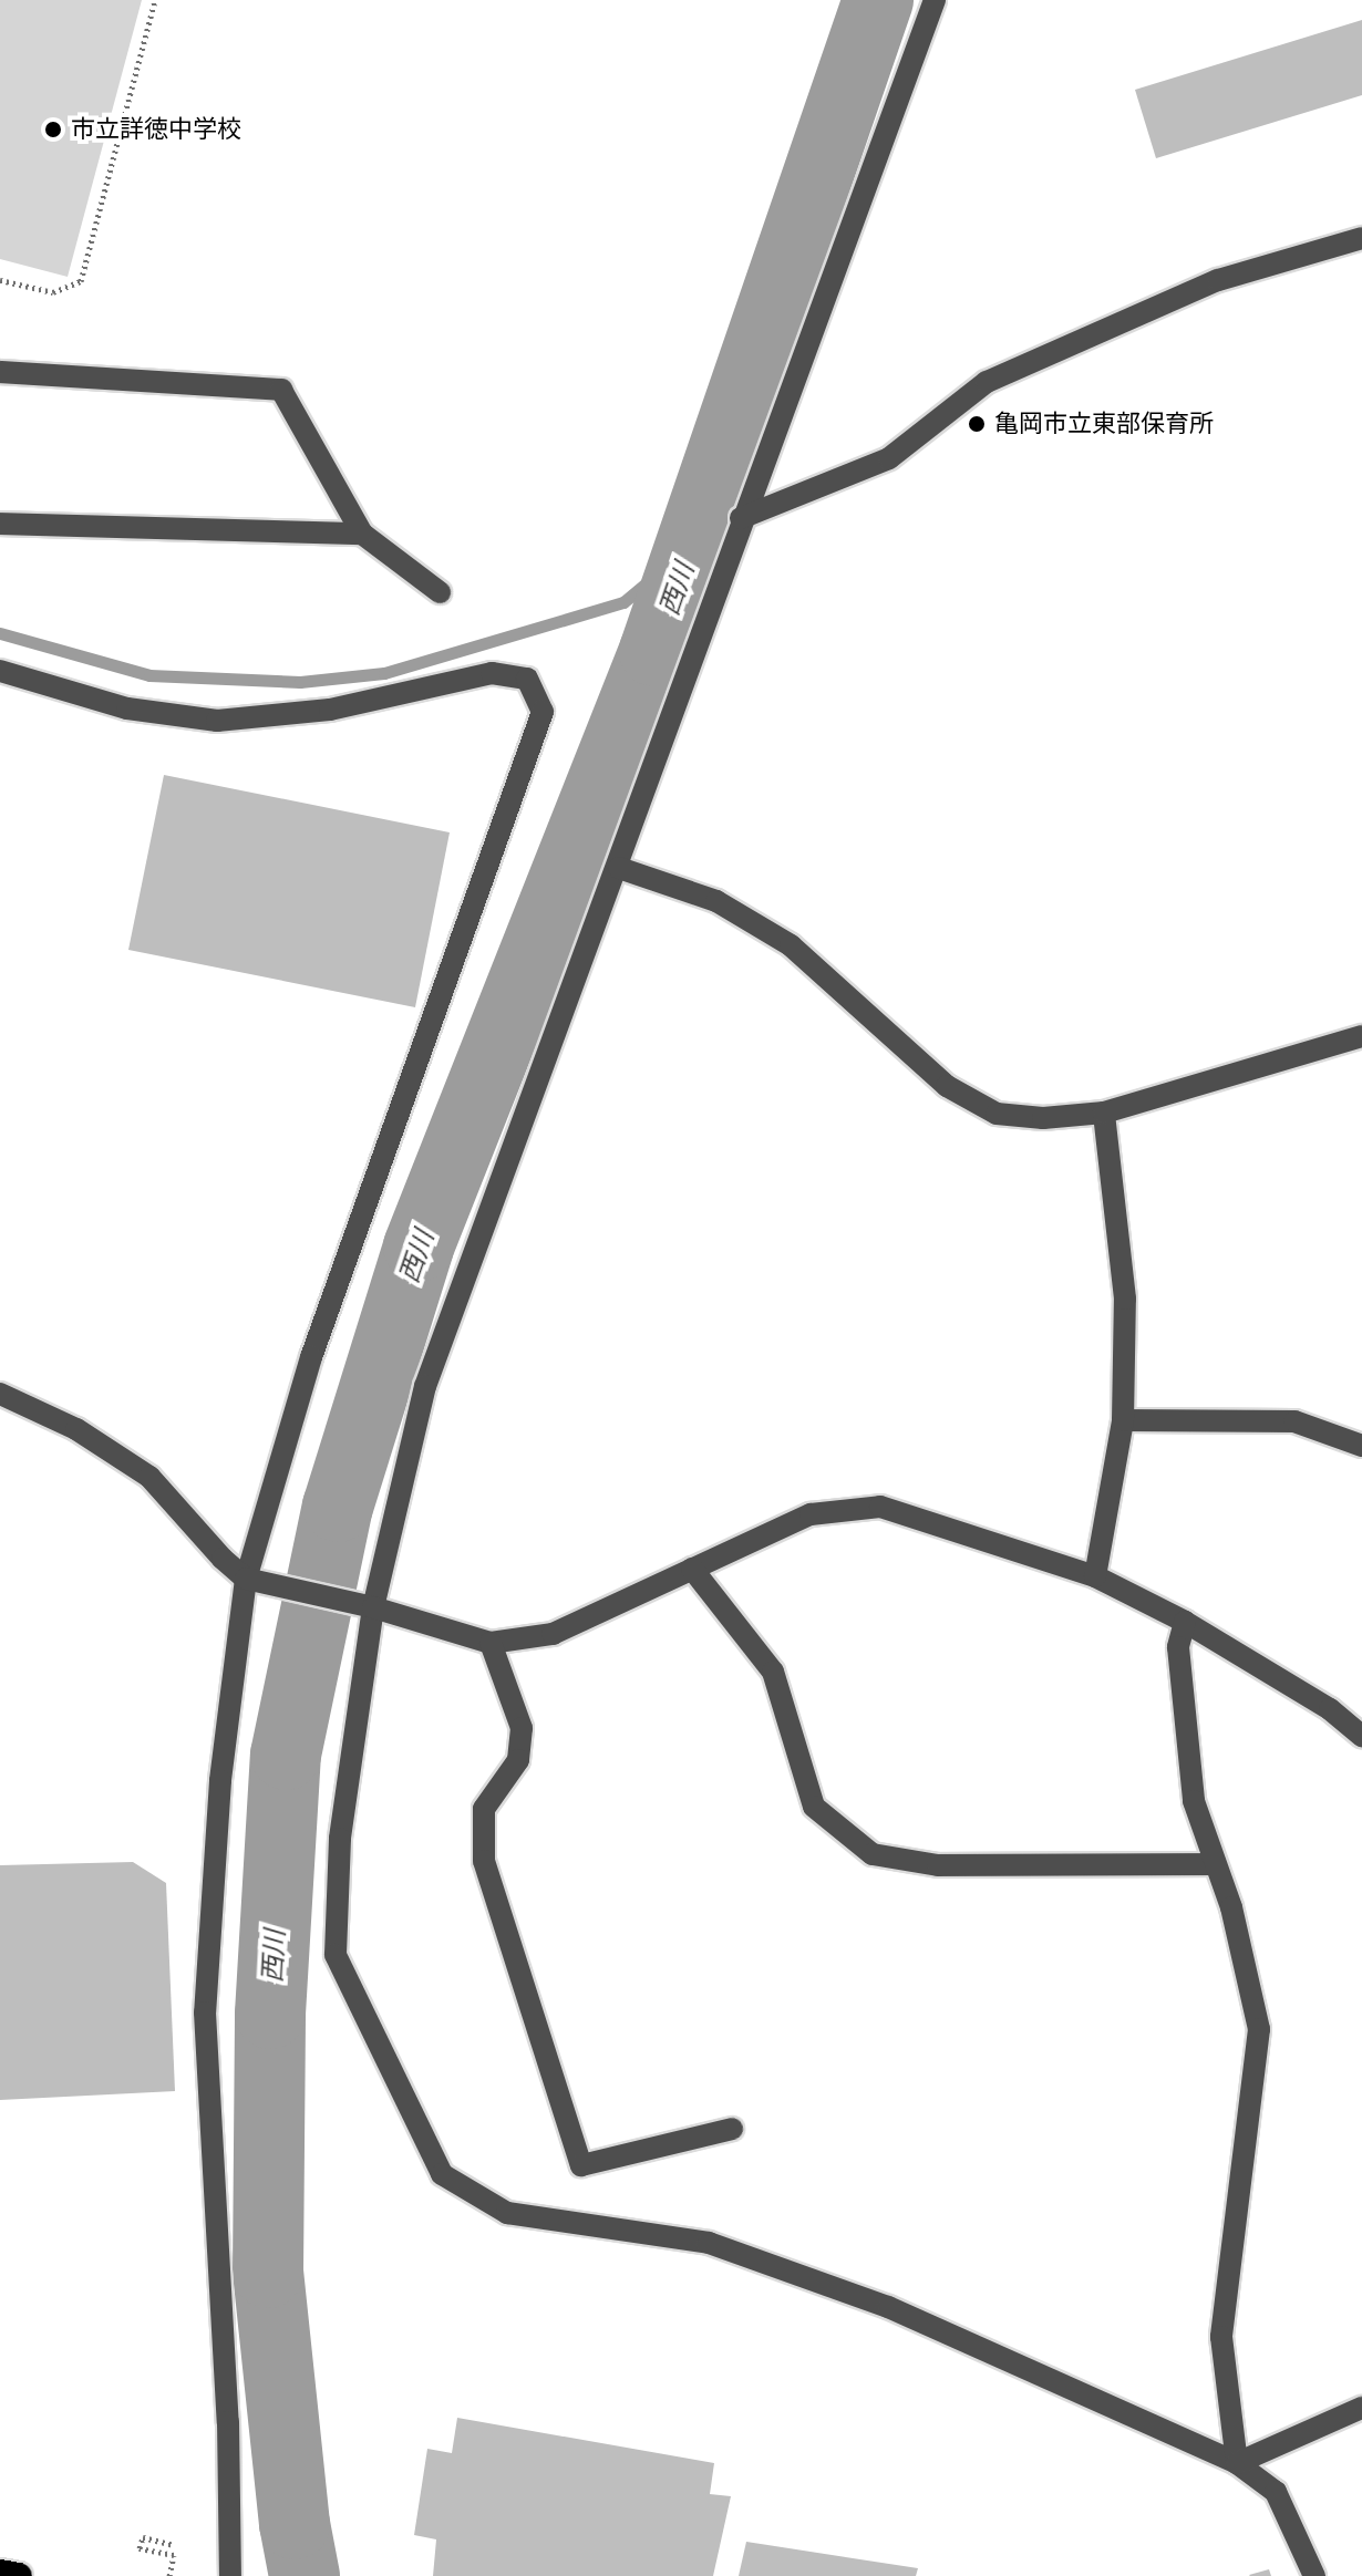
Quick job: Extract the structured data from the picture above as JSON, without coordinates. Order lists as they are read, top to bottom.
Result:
{
  "water": ["西川"],
  "places": ["市立詳徳中学校", "亀岡市立東部保育所"]
}
